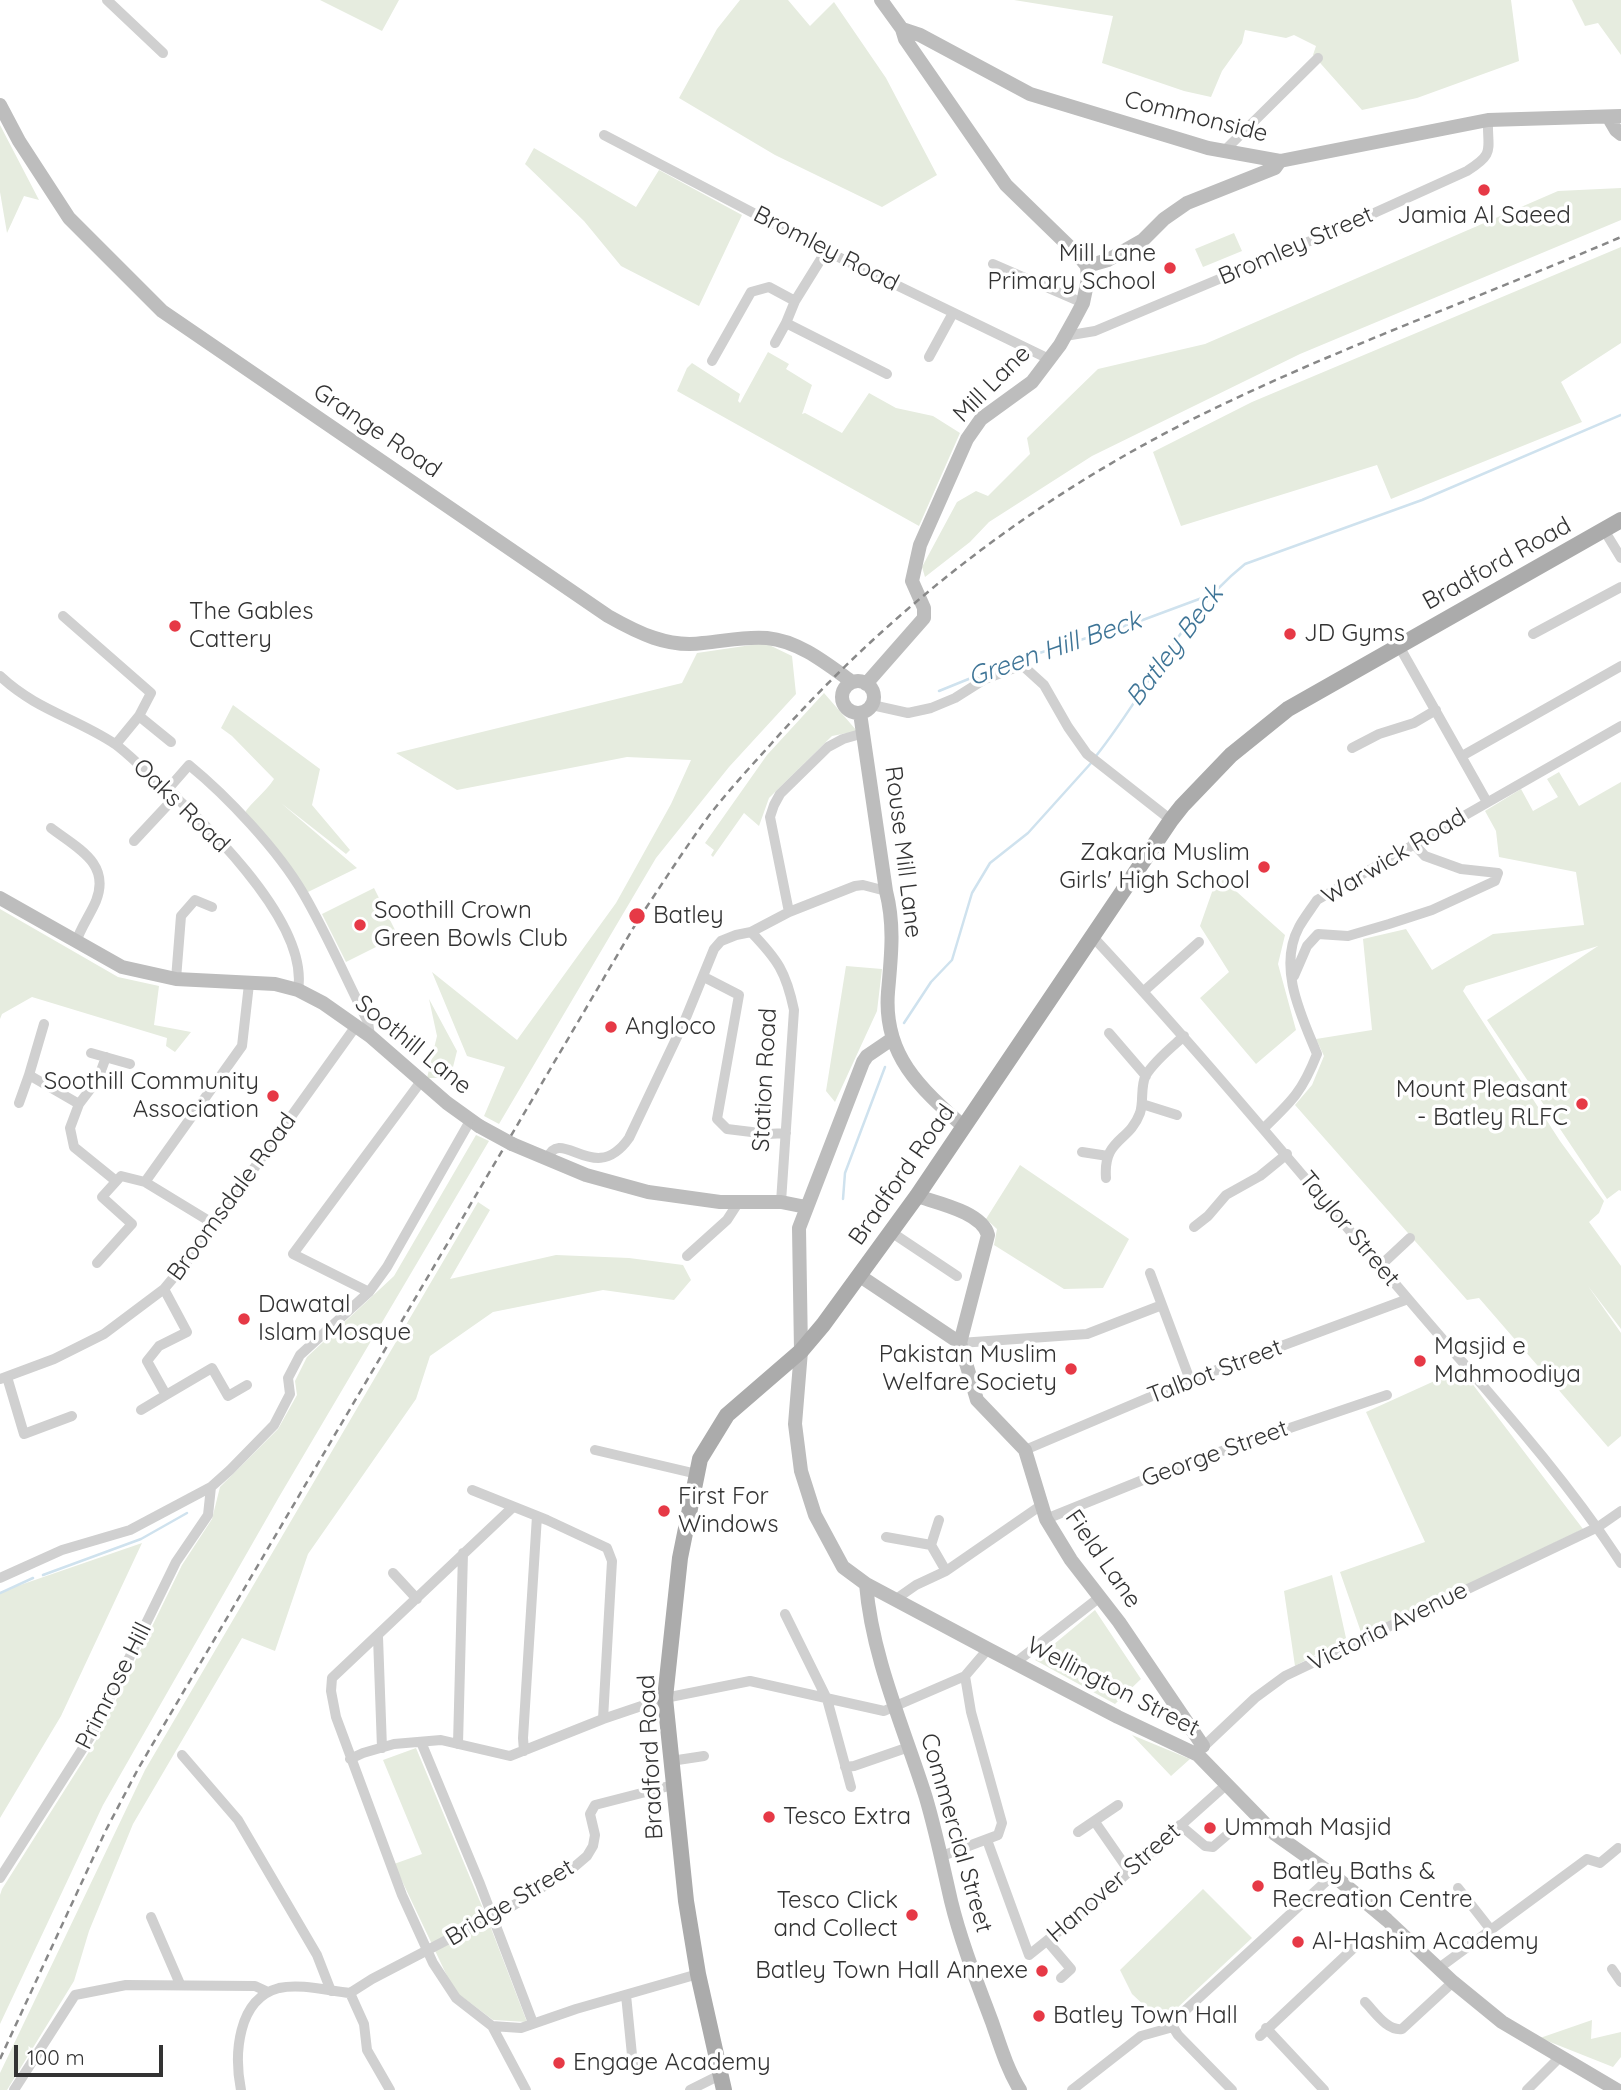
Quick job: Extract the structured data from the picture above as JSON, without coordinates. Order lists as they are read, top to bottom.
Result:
{
  "streets": {
    "main road": ["Bradford Road"],
    "street": [
      "Commonside",
      "Bromley Street",
      "Bromley Road",
      "Mill Lane",
      "Grange Road",
      "Oaks Road",
      "Rouse Mill Lane",
      "Warwick Road",
      "Soothill Lane",
      "Station Road",
      "Broomsdale Road",
      "Taylor Street",
      "Talbot Street",
      "George Street",
      "Field Lane",
      "Victoria Avenue",
      "Primrose Hill",
      "Wellington Street",
      "Commercial Street",
      "Hanover Street",
      "Bridge Street"
    ]
  },
  "crossings": [
    ["Commonside", "Bromley Street"],
    ["Bromley Street", "Mill Lane"],
    ["Bromley Road", "Mill Lane"],
    ["Mill Lane", "Grange Road"],
    ["Mill Lane", "Rouse Mill Lane"],
    ["Grange Road", "Rouse Mill Lane"],
    ["Bradford Road", "Rouse Mill Lane"],
    ["Bradford Road", "Taylor Street"],
    ["Bradford Road", "Wellington Street"],
    ["Bradford Road", "Bridge Street"],
    ["Oaks Road", "Soothill Lane"],
    ["Warwick Road", "Taylor Street"],
    ["Soothill Lane", "Station Road"],
    ["Soothill Lane", "Broomsdale Road"],
    ["Taylor Street", "Talbot Street"],
    ["Taylor Street", "Victoria Avenue"],
    ["Talbot Street", "Field Lane"],
    ["George Street", "Field Lane"],
    ["George Street", "Wellington Street"],
    ["Field Lane", "Victoria Avenue"],
    ["Field Lane", "Wellington Street"],
    ["Victoria Avenue", "Wellington Street"],
    ["Wellington Street", "Commercial Street"],
    ["Wellington Street", "Hanover Street"]
  ],
  "water": ["Batley Beck", "Green Hill Beck"],
  "places": [
    "Jamia Al Saeed",
    "Mill Lane Primary School",
    "The Gables Cattery",
    "JD Gyms",
    "Zakaria Muslim Girls' High School",
    "Batley",
    "Soothill Crown Green Bowls Club",
    "Angloco",
    "Soothill Community Association",
    "Mount Pleasant - Batley RLFC",
    "Dawatal Islam Mosque",
    "Masjid e Mahmoodiya",
    "Pakistan Muslim Welfare Society",
    "First For Windows",
    "Tesco Extra",
    "Ummah Masjid",
    "Batley Baths & Recreation Centre",
    "Tesco Click and Collect",
    "Al-Hashim Academy",
    "Batley Town Hall Annexe",
    "Batley Town Hall",
    "Engage Academy"
  ],
  "scale_bar": "100 m"
}
